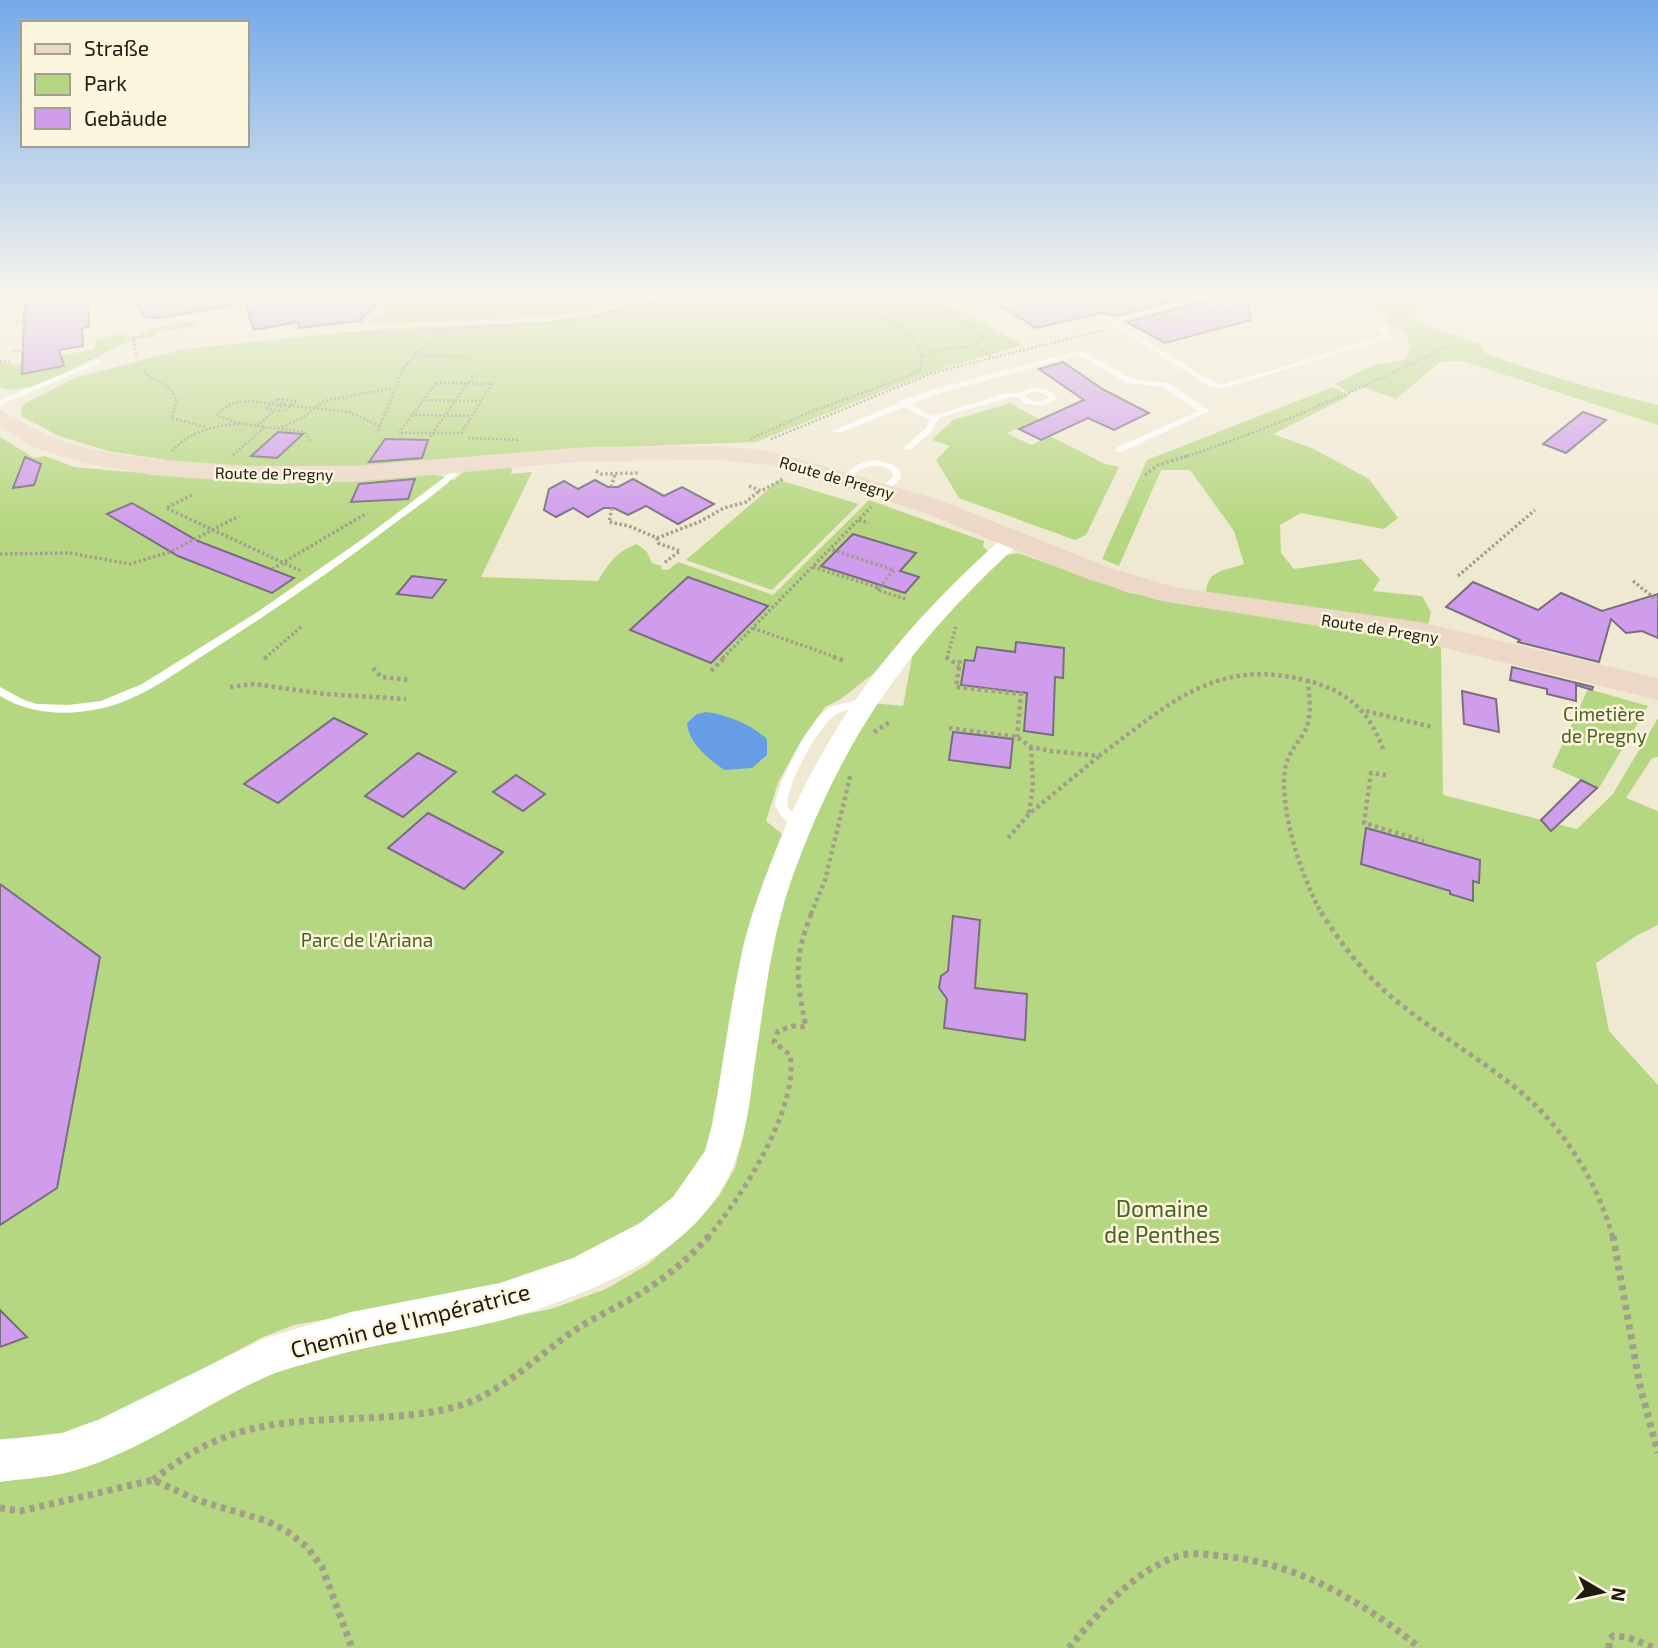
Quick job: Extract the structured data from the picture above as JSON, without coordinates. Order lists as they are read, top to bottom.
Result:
{
  "streets": {
    "street": ["Route de Pregny", "Chemin de l'Impératrice"]
  },
  "crossings": [
    ["Route de Pregny", "Chemin de l'Impératrice"]
  ],
  "parks": ["Cimetière de Pregny", "Parc de l'Ariana", "Domaine de Penthes"],
  "legend": ["Straße", "Park", "Gebäude"],
  "north": "right"
}
